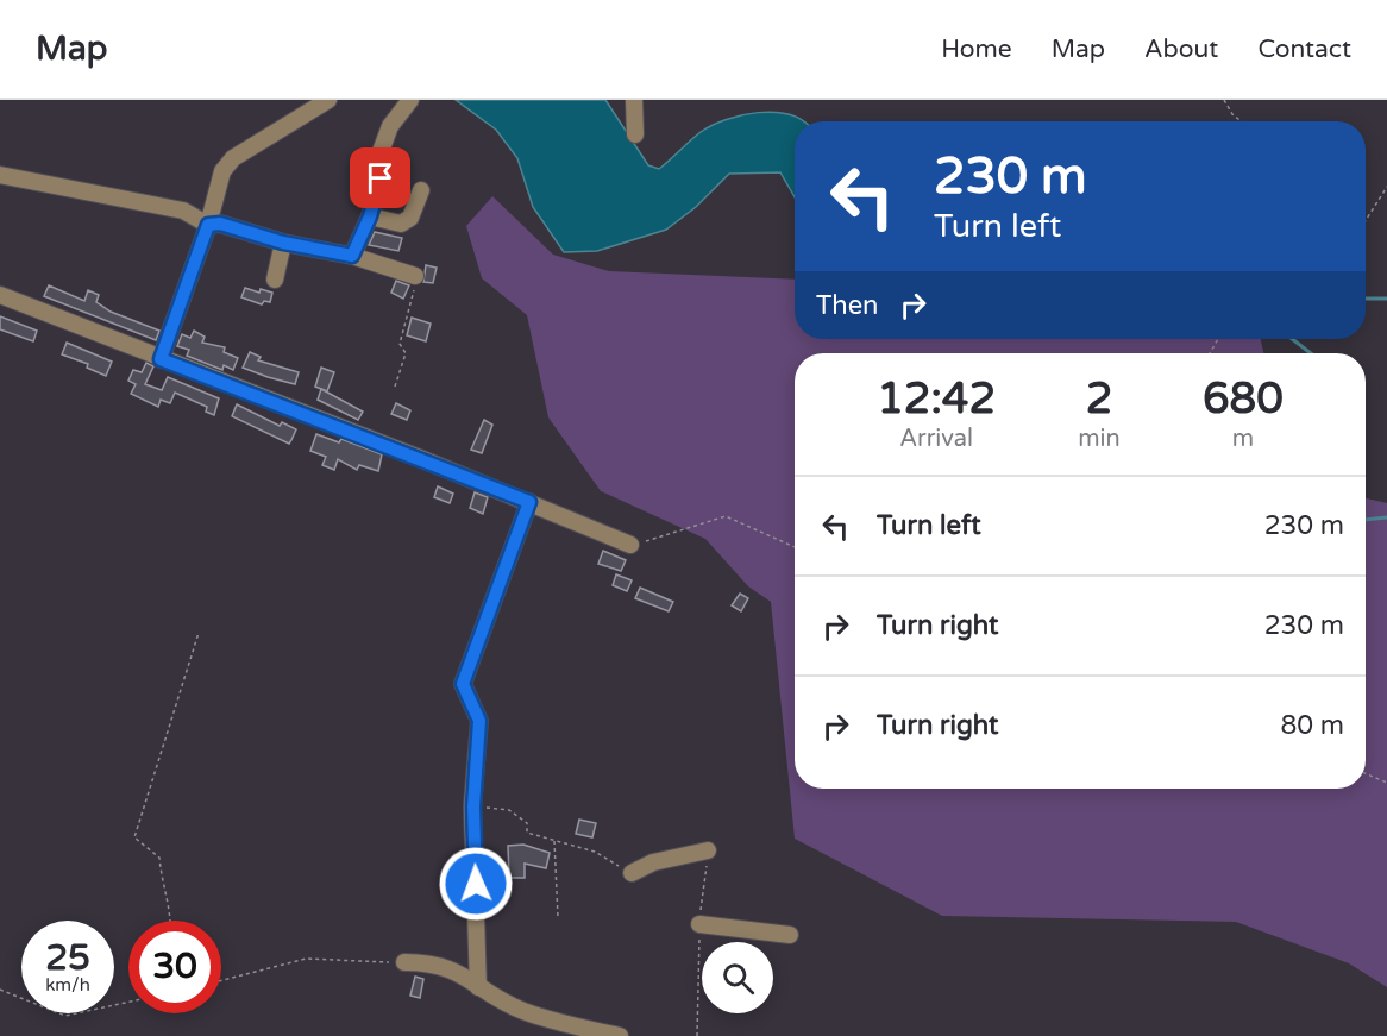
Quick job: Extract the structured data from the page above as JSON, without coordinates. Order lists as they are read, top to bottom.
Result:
{
  "page": {
    "header": "Map",
    "nav": [
      "Home",
      "Map",
      "About",
      "Contact"
    ],
    "turn": ["230 m", "Turn left"],
    "then": "Then",
    "eta": [
      "12:42",
      "Arrival",
      "2",
      "min",
      "680",
      "m"
    ],
    "list": [
      {
        "name": "Turn left",
        "value": "230 m"
      },
      {
        "name": "Turn right",
        "value": "230 m"
      },
      {
        "name": "Turn right",
        "value": "80 m"
      }
    ],
    "speed": "25 km/h",
    "limit": "30"
  }
}
